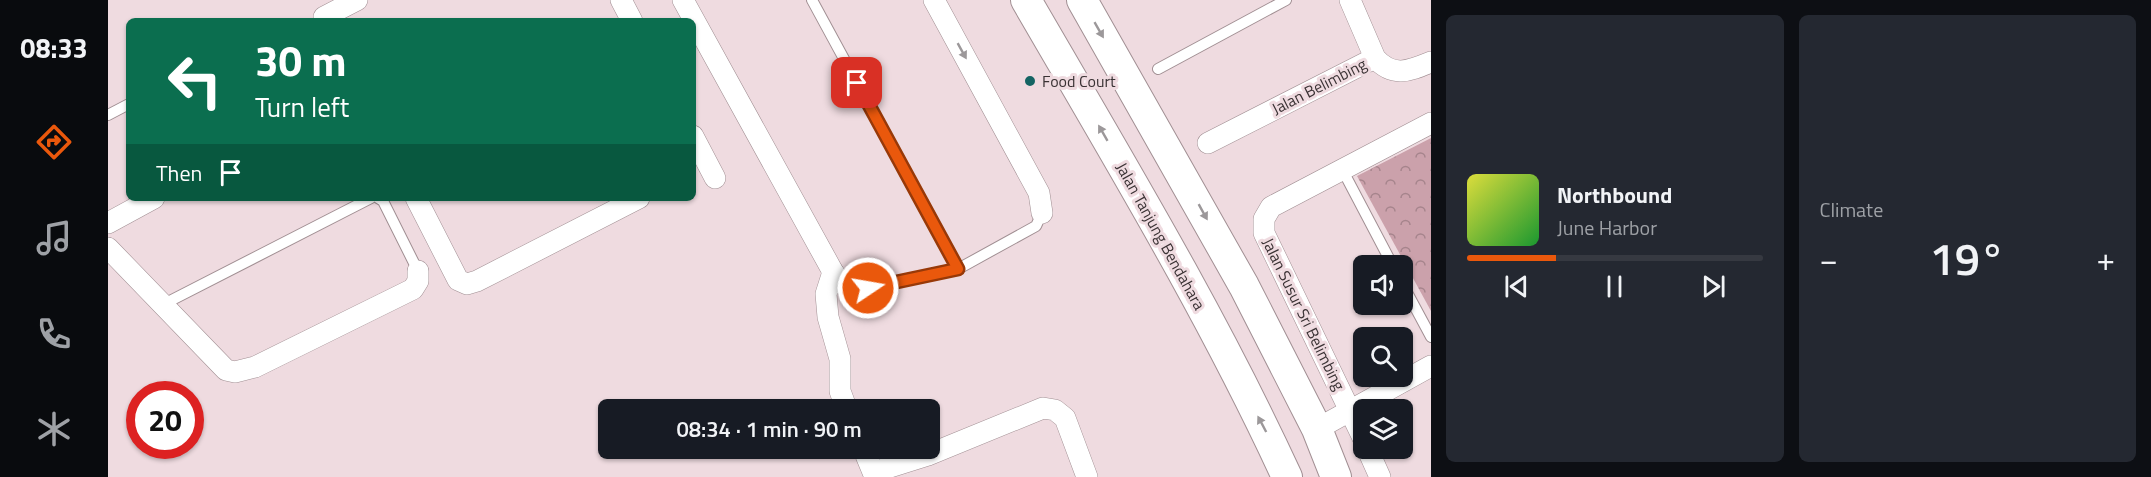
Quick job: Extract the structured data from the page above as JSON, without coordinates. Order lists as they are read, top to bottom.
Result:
{
  "streets": {
    "main road": ["Jalan Tanjung Bendahara"],
    "street": ["Jalan Belimbing", "Jalan Susur Sri Belimbing"]
  },
  "places": ["Food Court"],
  "page": {
    "tabs": "08:33",
    "tile": "Climate",
    "turn": ["30 m", "Turn left"],
    "then": "Then",
    "song": ["Northbound", "June Harbor"],
    "heat": ["−", "19°", "+"],
    "limit": "20",
    "trip": "08:34 · 1 min · 90 m"
  }
}
